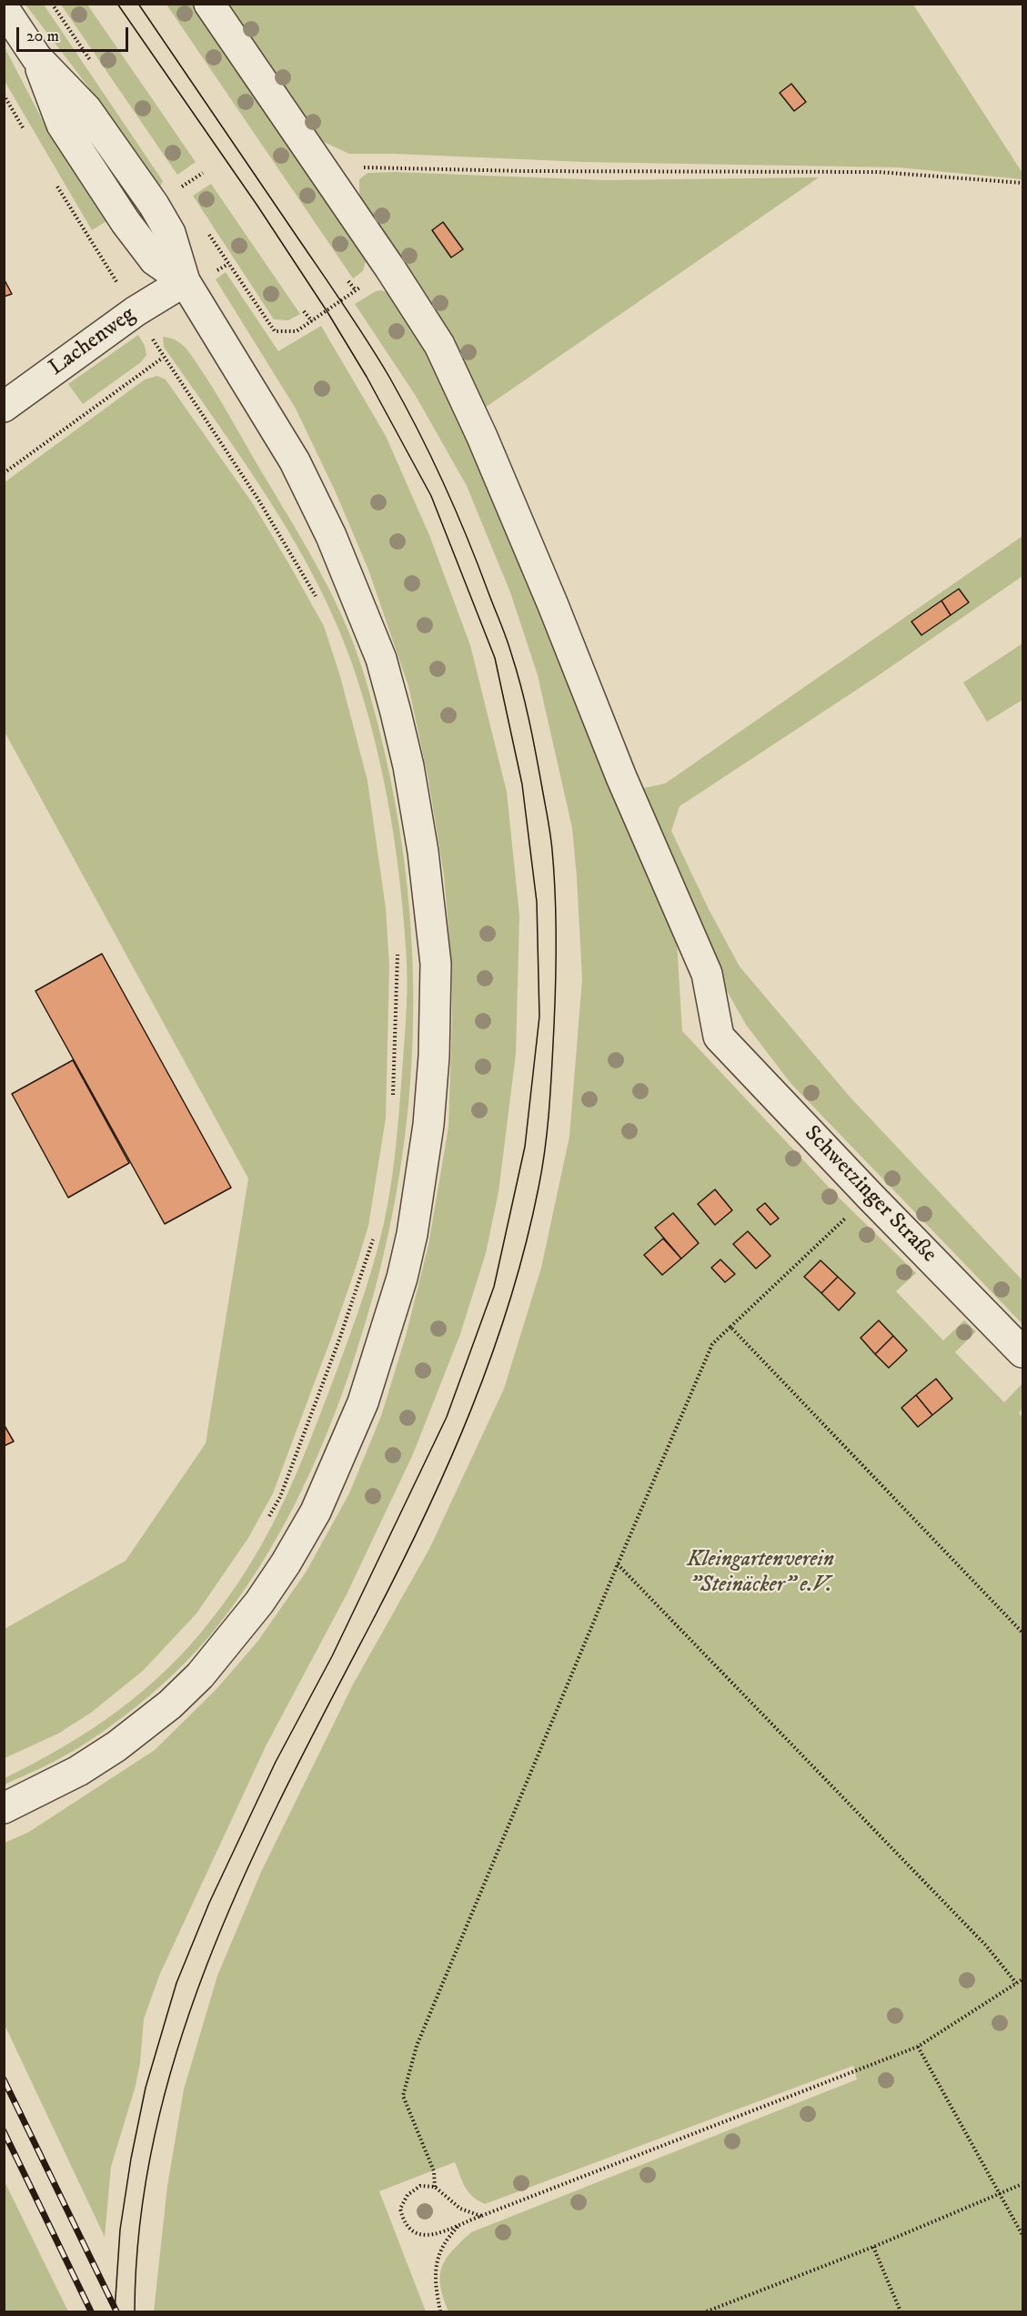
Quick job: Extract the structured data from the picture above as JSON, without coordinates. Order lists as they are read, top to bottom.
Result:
{
  "streets": {
    "street": ["Lachenweg", "Schwetzinger Straße"]
  },
  "parks": ["Kleingartenverein \"Steinäcker\" e.V."],
  "scale_bar": "20 m"
}
